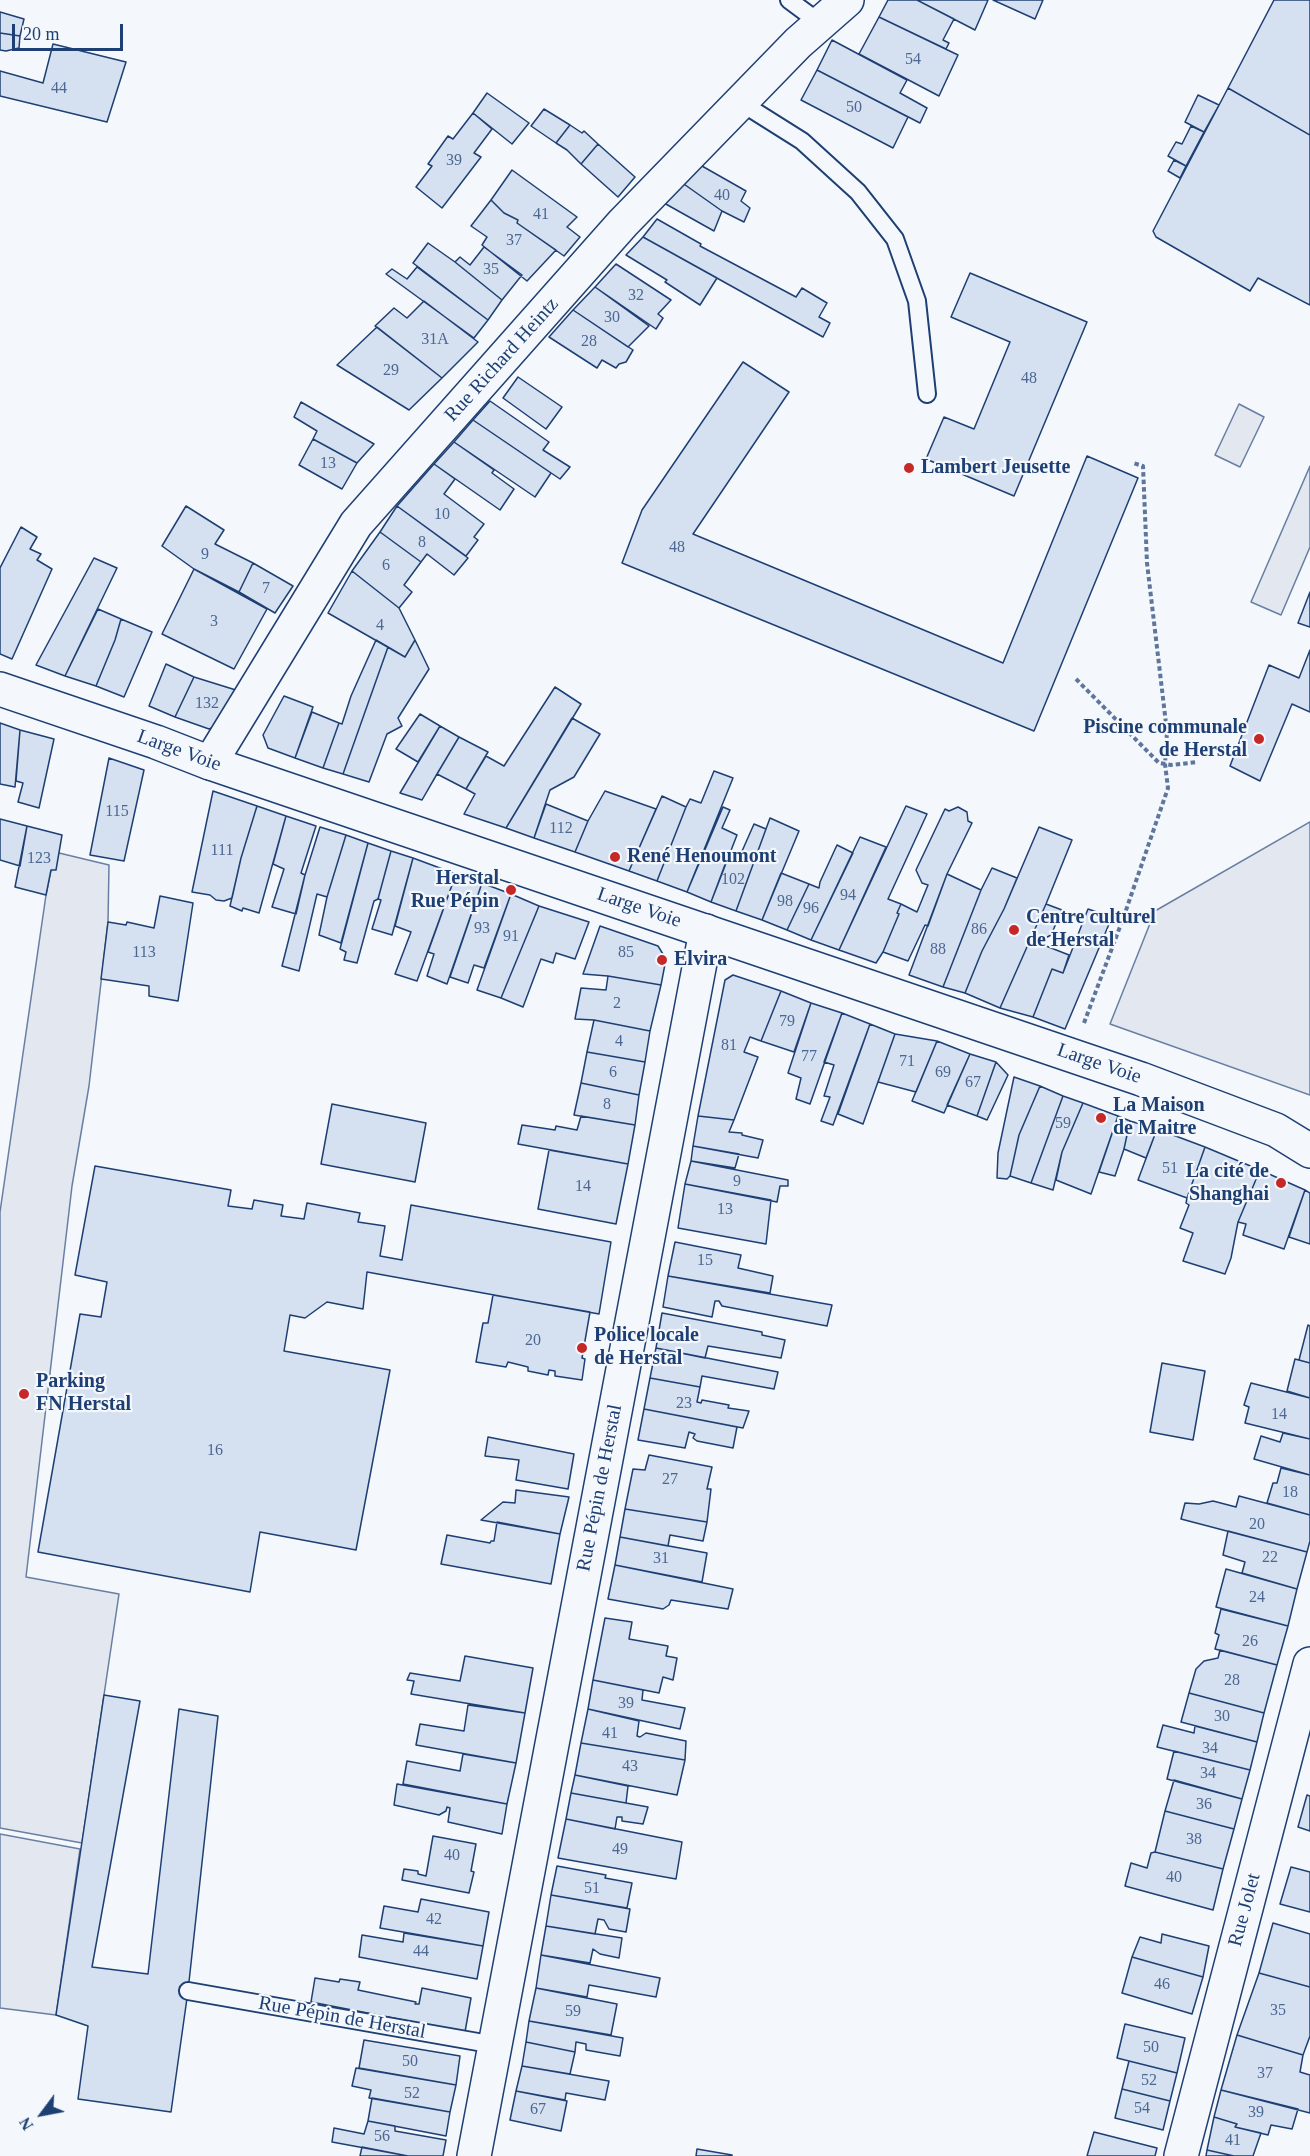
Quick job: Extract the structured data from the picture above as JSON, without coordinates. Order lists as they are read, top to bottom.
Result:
{
  "streets": {
    "street": [
      "Rue Richard Heintz",
      "Large Voie",
      "Rue Pépin de Herstal",
      "Rue Jolet"
    ]
  },
  "crossings": [
    ["Rue Richard Heintz", "Large Voie"],
    ["Large Voie", "Rue Pépin de Herstal"]
  ],
  "places": [
    "Lambert Jeusette",
    "Piscine communale de Herstal",
    "René Henoumont",
    "Herstal Rue Pépin",
    "Centre culturel de Herstal",
    "Elvira",
    "La Maison de Maitre",
    "La cité de Shanghai",
    "Police locale de Herstal",
    "Parking FN Herstal"
  ],
  "house_numbers": [
    "54",
    "44",
    "50",
    "39",
    "40",
    "41",
    "37",
    "35",
    "32",
    "30",
    "31A",
    "28",
    "29",
    "48",
    "13",
    "10",
    "8",
    "48",
    "9",
    "6",
    "7",
    "3",
    "4",
    "132",
    "115",
    "112",
    "111",
    "123",
    "102",
    "94",
    "98",
    "96",
    "93",
    "86",
    "91",
    "88",
    "113",
    "85",
    "2",
    "79",
    "4",
    "81",
    "77",
    "71",
    "6",
    "69",
    "67",
    "8",
    "59",
    "51",
    "9",
    "14",
    "13",
    "15",
    "20",
    "23",
    "14",
    "16",
    "27",
    "18",
    "20",
    "22",
    "31",
    "24",
    "26",
    "28",
    "39",
    "30",
    "41",
    "34",
    "43",
    "34",
    "36",
    "38",
    "49",
    "40",
    "40",
    "51",
    "42",
    "44",
    "46",
    "35",
    "59",
    "50",
    "50",
    "37",
    "52",
    "52",
    "54",
    "67",
    "39",
    "56",
    "41"
  ],
  "scale_bar": "20 m",
  "north": "bottom left"
}
